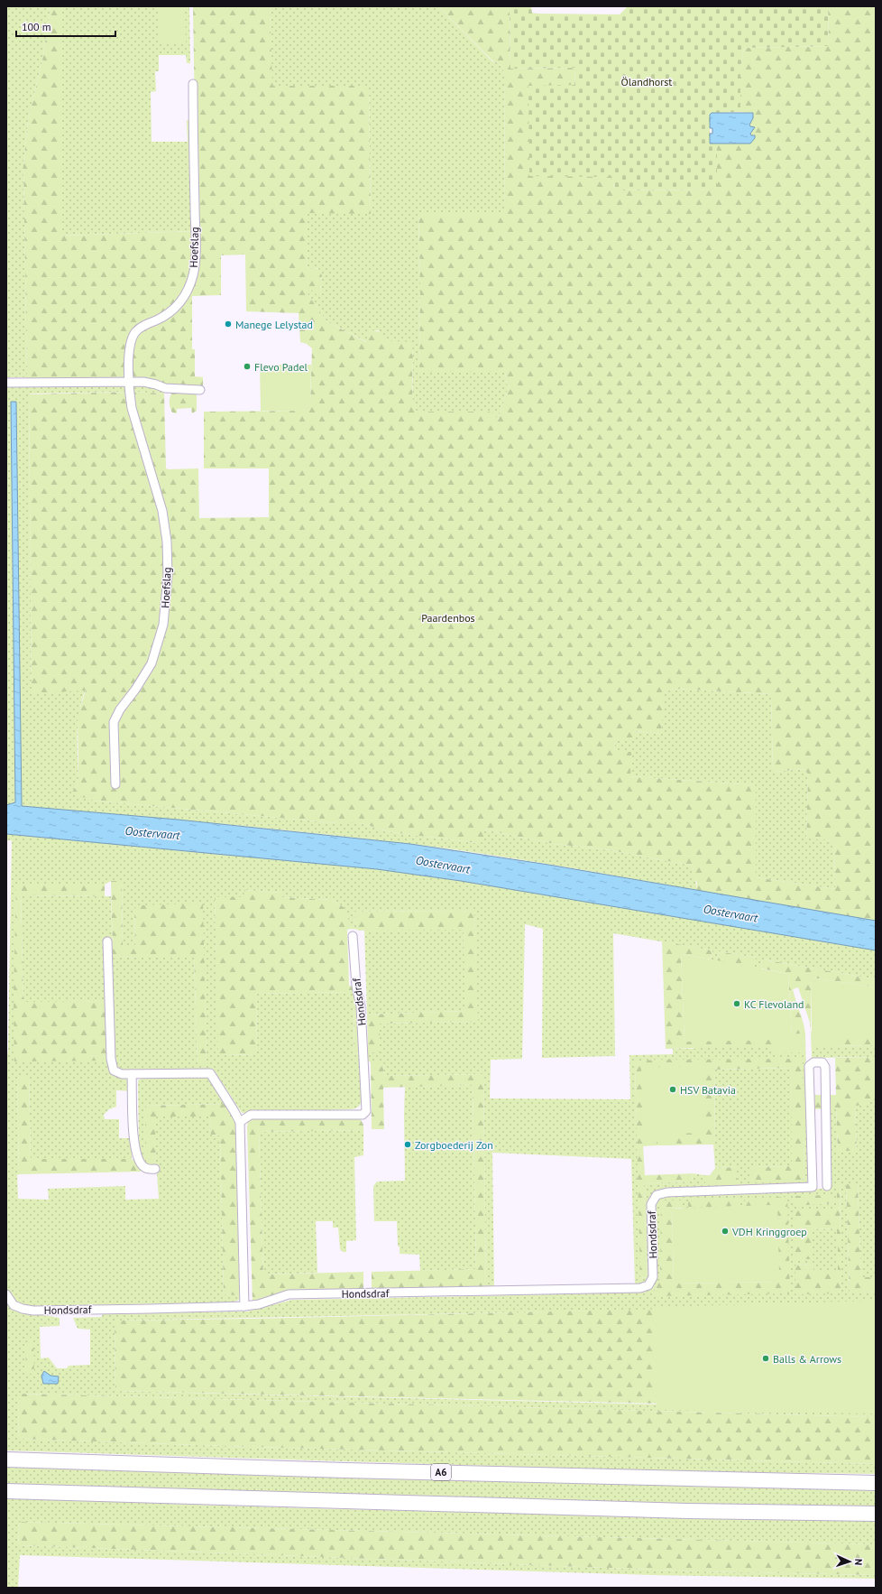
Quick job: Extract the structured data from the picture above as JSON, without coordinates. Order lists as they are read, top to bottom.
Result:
{
  "streets": {
    "highway": ["A6"],
    "street": ["Hoefslag", "Hondsdraf"]
  },
  "water": ["Oostervaart"],
  "parks": ["Ölandhorst", "Paardenbos"],
  "places": [
    "Manege Lelystad",
    "Flevo Padel",
    "KC Flevoland",
    "HSV Batavia",
    "Zorgboederij Zon",
    "VDH Kringgroep",
    "Balls & Arrows"
  ],
  "scale_bar": "100 m",
  "north": "right"
}
